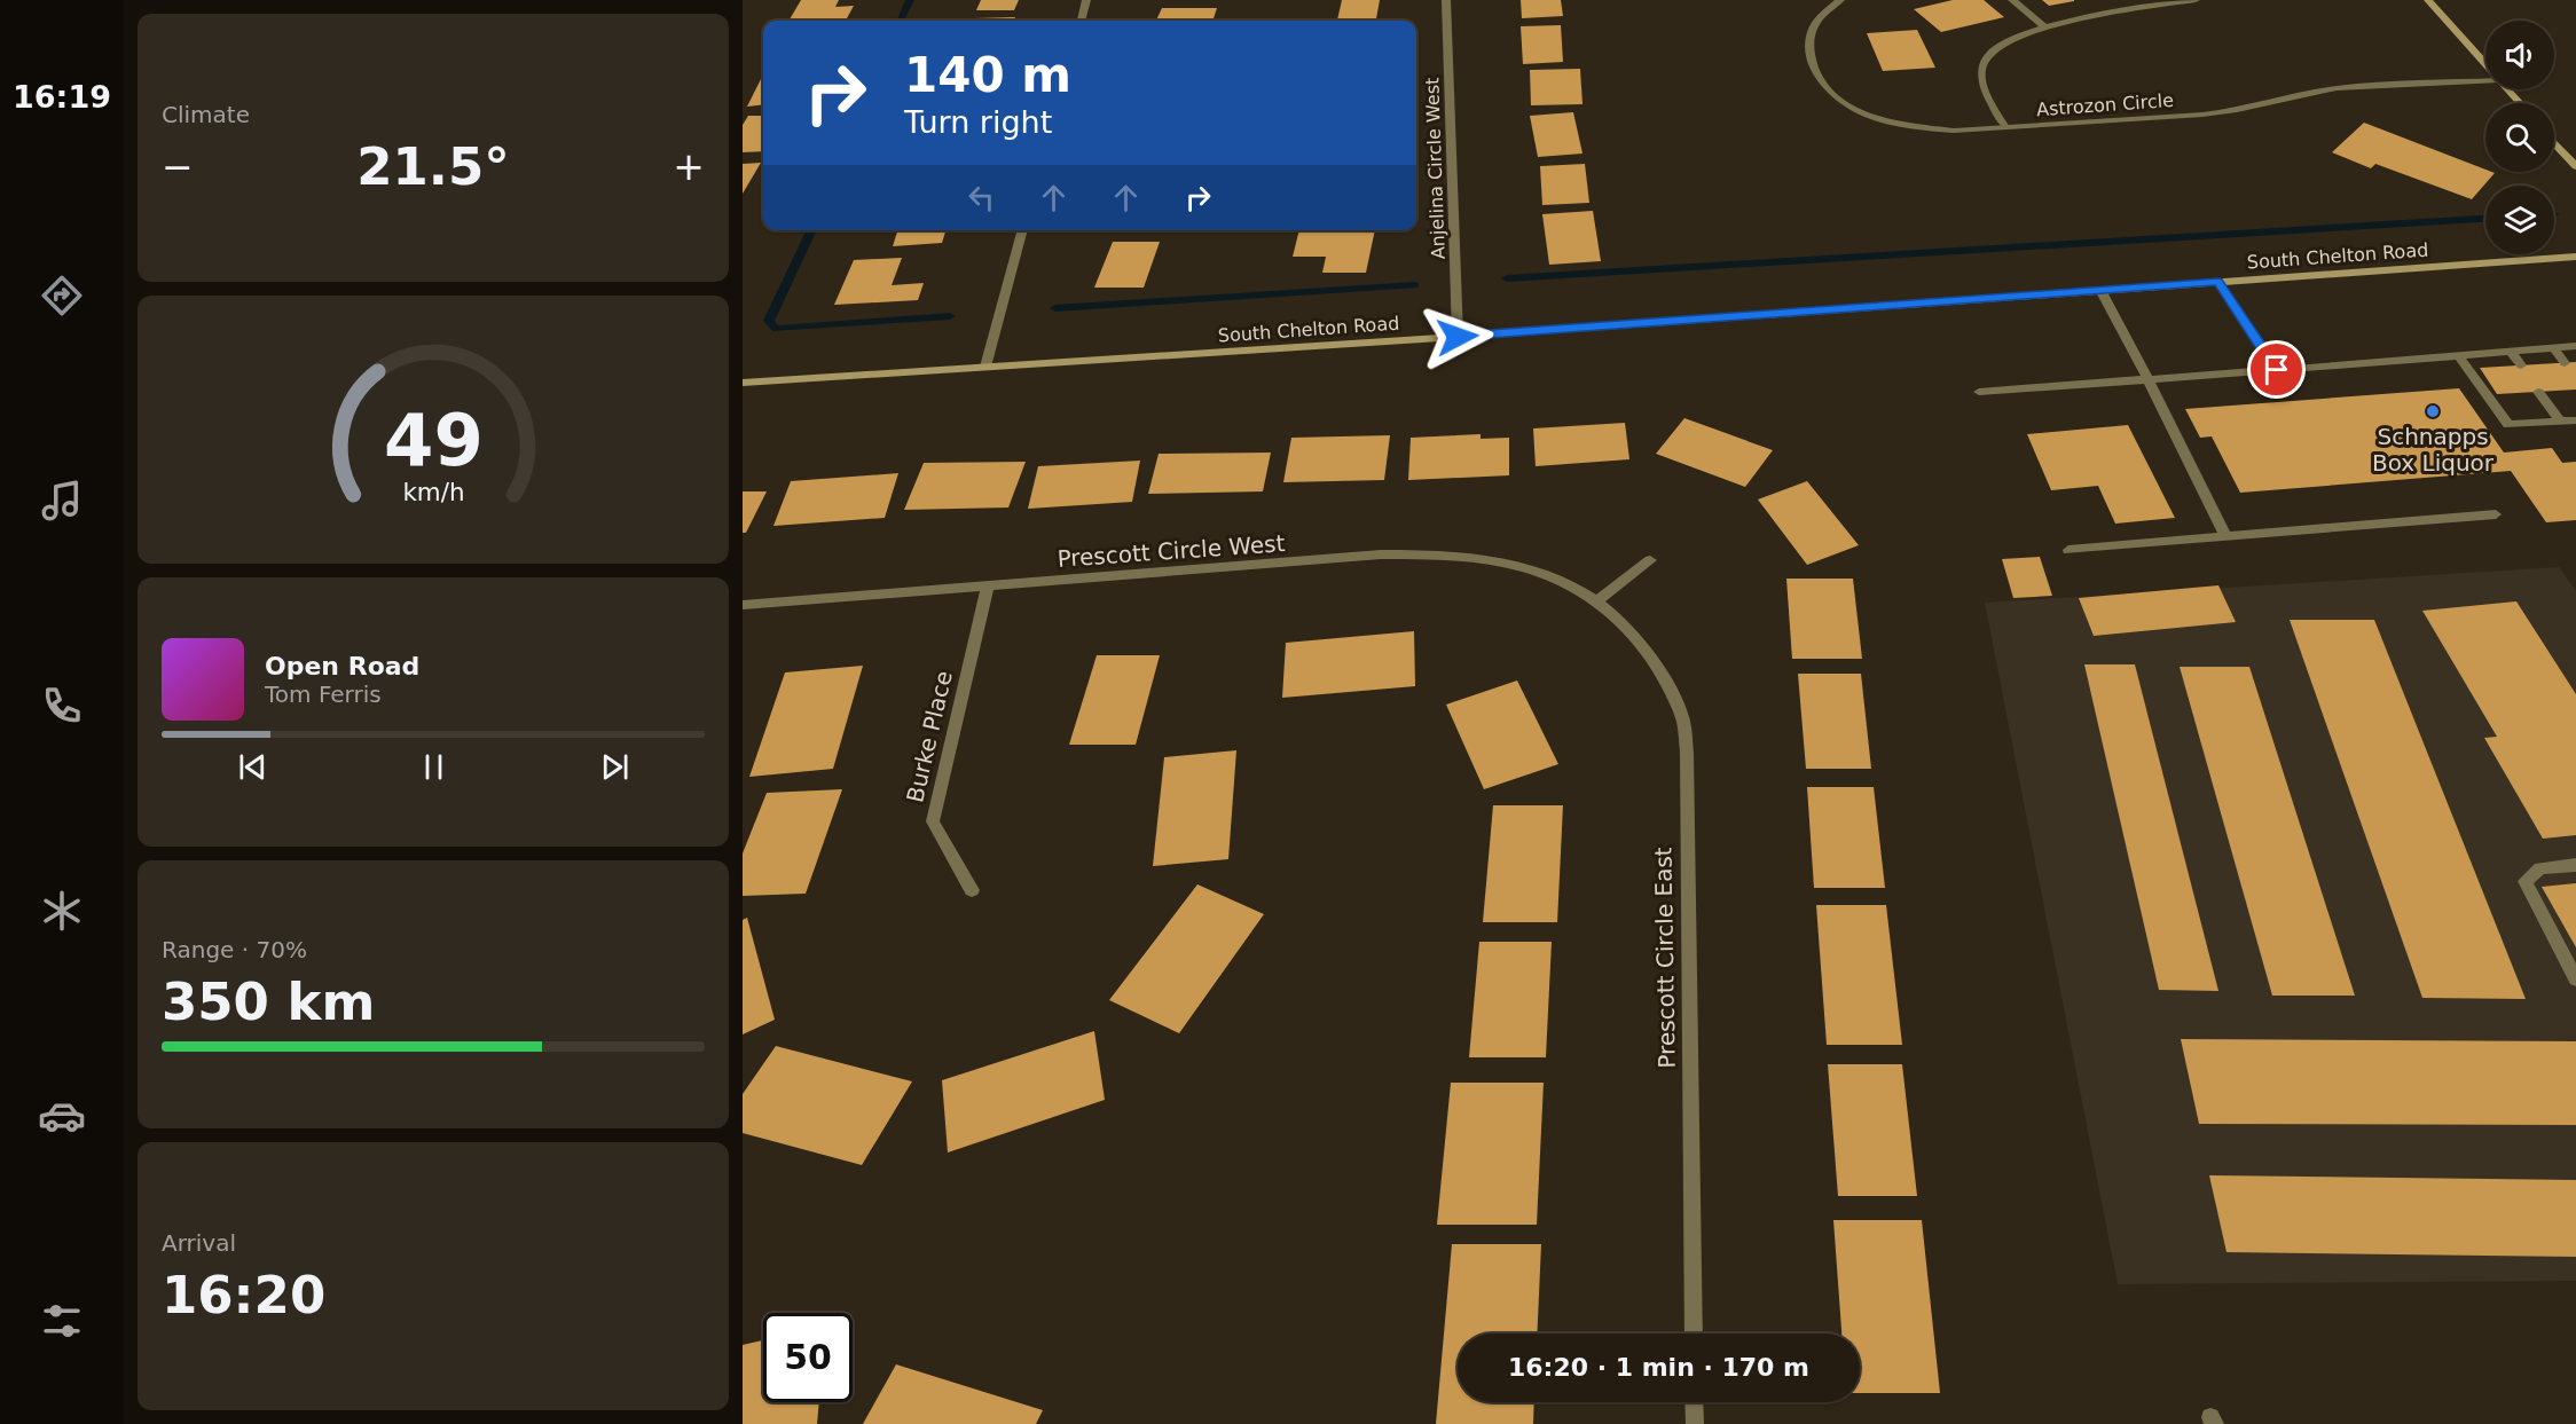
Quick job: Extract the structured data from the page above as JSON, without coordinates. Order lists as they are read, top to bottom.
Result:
{
  "streets": {
    "main road": ["South Chelton Road"],
    "street": [
      "Astrozon Circle",
      "Anjelina Circle West",
      "Prescott Circle West",
      "Burke Place",
      "Prescott Circle East"
    ]
  },
  "crossings": [
    ["Anjelina Circle West", "South Chelton Road"],
    ["Prescott Circle West", "Burke Place"],
    ["Prescott Circle West", "Prescott Circle East"]
  ],
  "places": ["Schnapps Box Liquor"],
  "page": {
    "tabs": "16:19",
    "tile": [
      "Climate",
      ["Range · 70%", "350 km"],
      ["Arrival", "16:20"]
    ],
    "turn": ["140 m", "Turn right"],
    "heat": ["−", "21.5°", "+"],
    "song": ["Open Road", "Tom Ferris"],
    "limit": "50",
    "trip": "16:20 · 1 min · 170 m",
    "gauge": ["49", "km/h"]
  }
}
